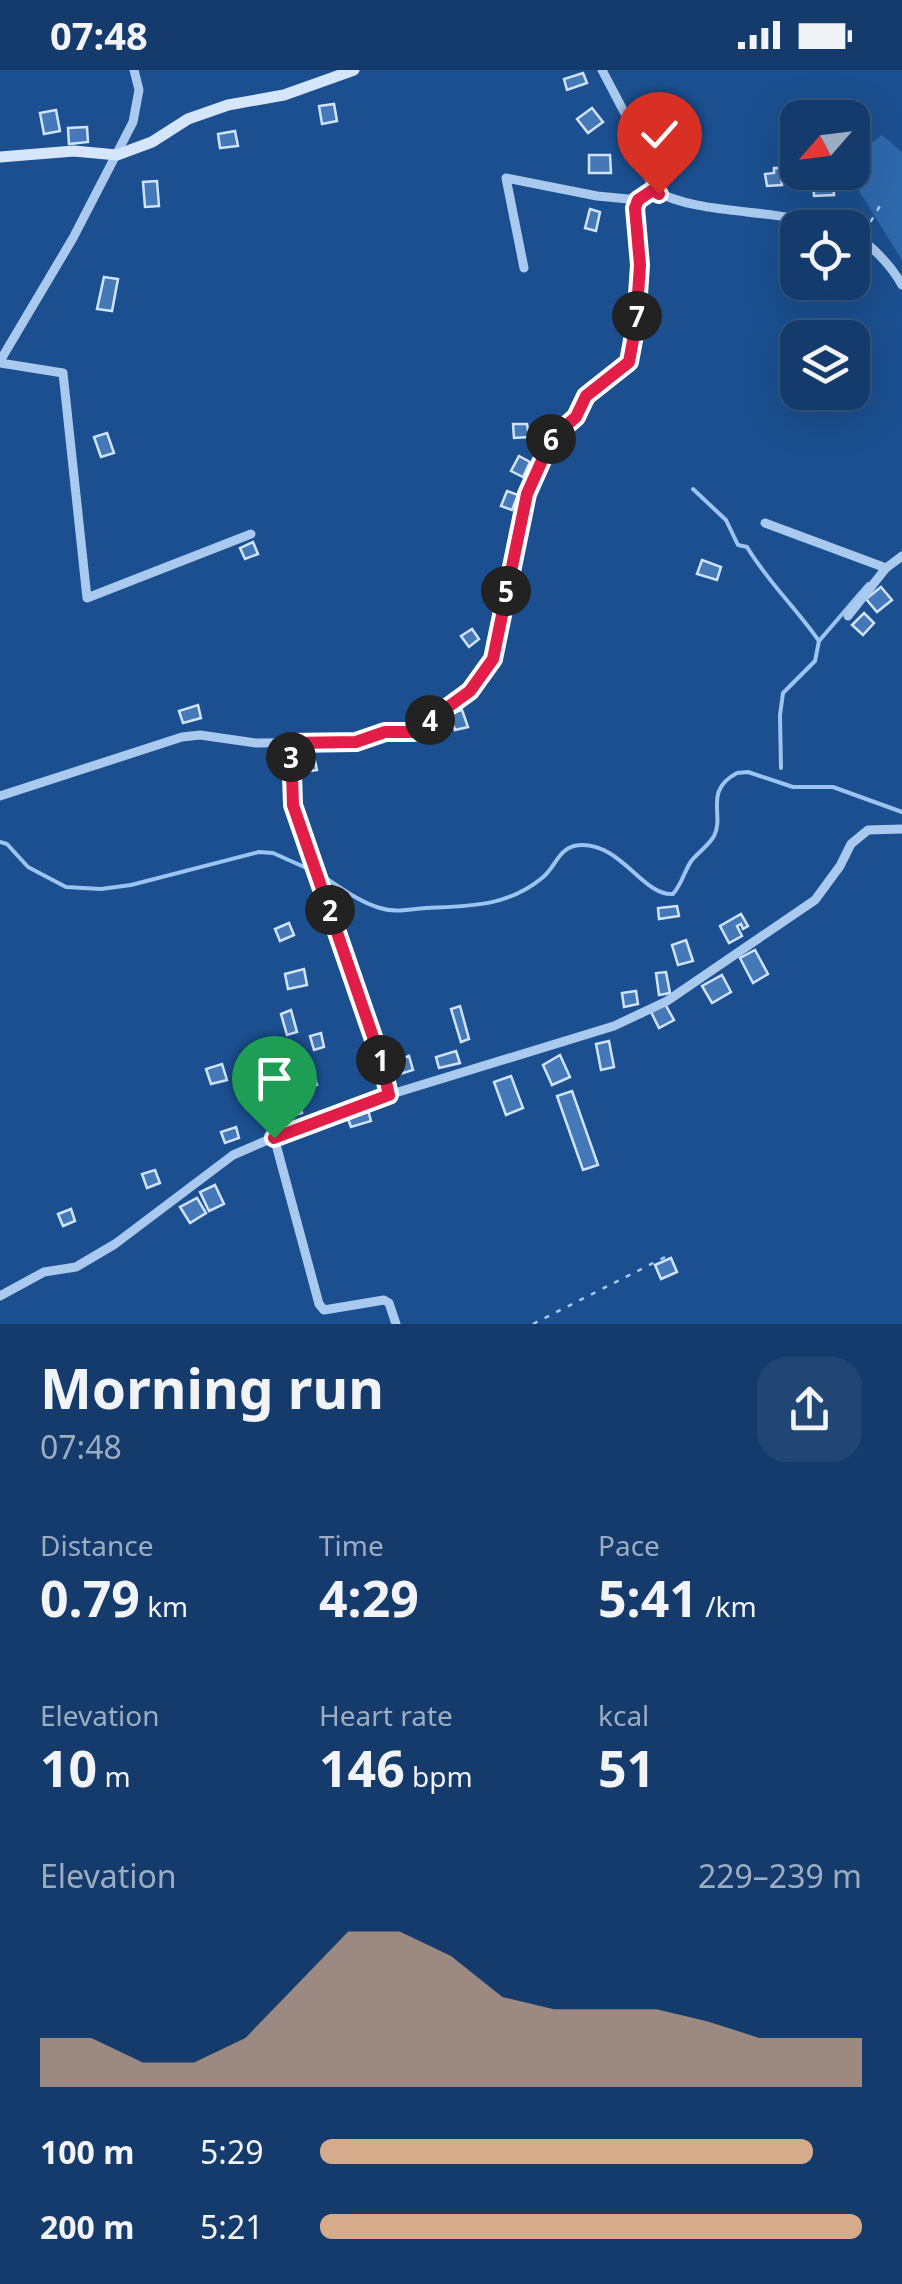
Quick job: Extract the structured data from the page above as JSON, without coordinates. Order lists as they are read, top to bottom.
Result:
{
  "north": "bottom left",
  "page": {
    "status": "07:48",
    "pins": [
      "7",
      "6",
      "5",
      "4",
      "3",
      "2",
      "1"
    ],
    "heading": ["Morning run", "07:48"],
    "stats": [
      ["Distance", "0.79 km"],
      ["Time", "4:29"],
      ["Pace", "5:41 /km"],
      ["Elevation", "10 m"],
      ["Heart rate", "146 bpm"],
      ["kcal", "51"]
    ],
    "chart": ["Elevation", "229–239 m"],
    "list": [
      {
        "name": "100 m",
        "note": "5:29"
      },
      {
        "name": "200 m",
        "note": "5:21"
      }
    ]
  }
}
